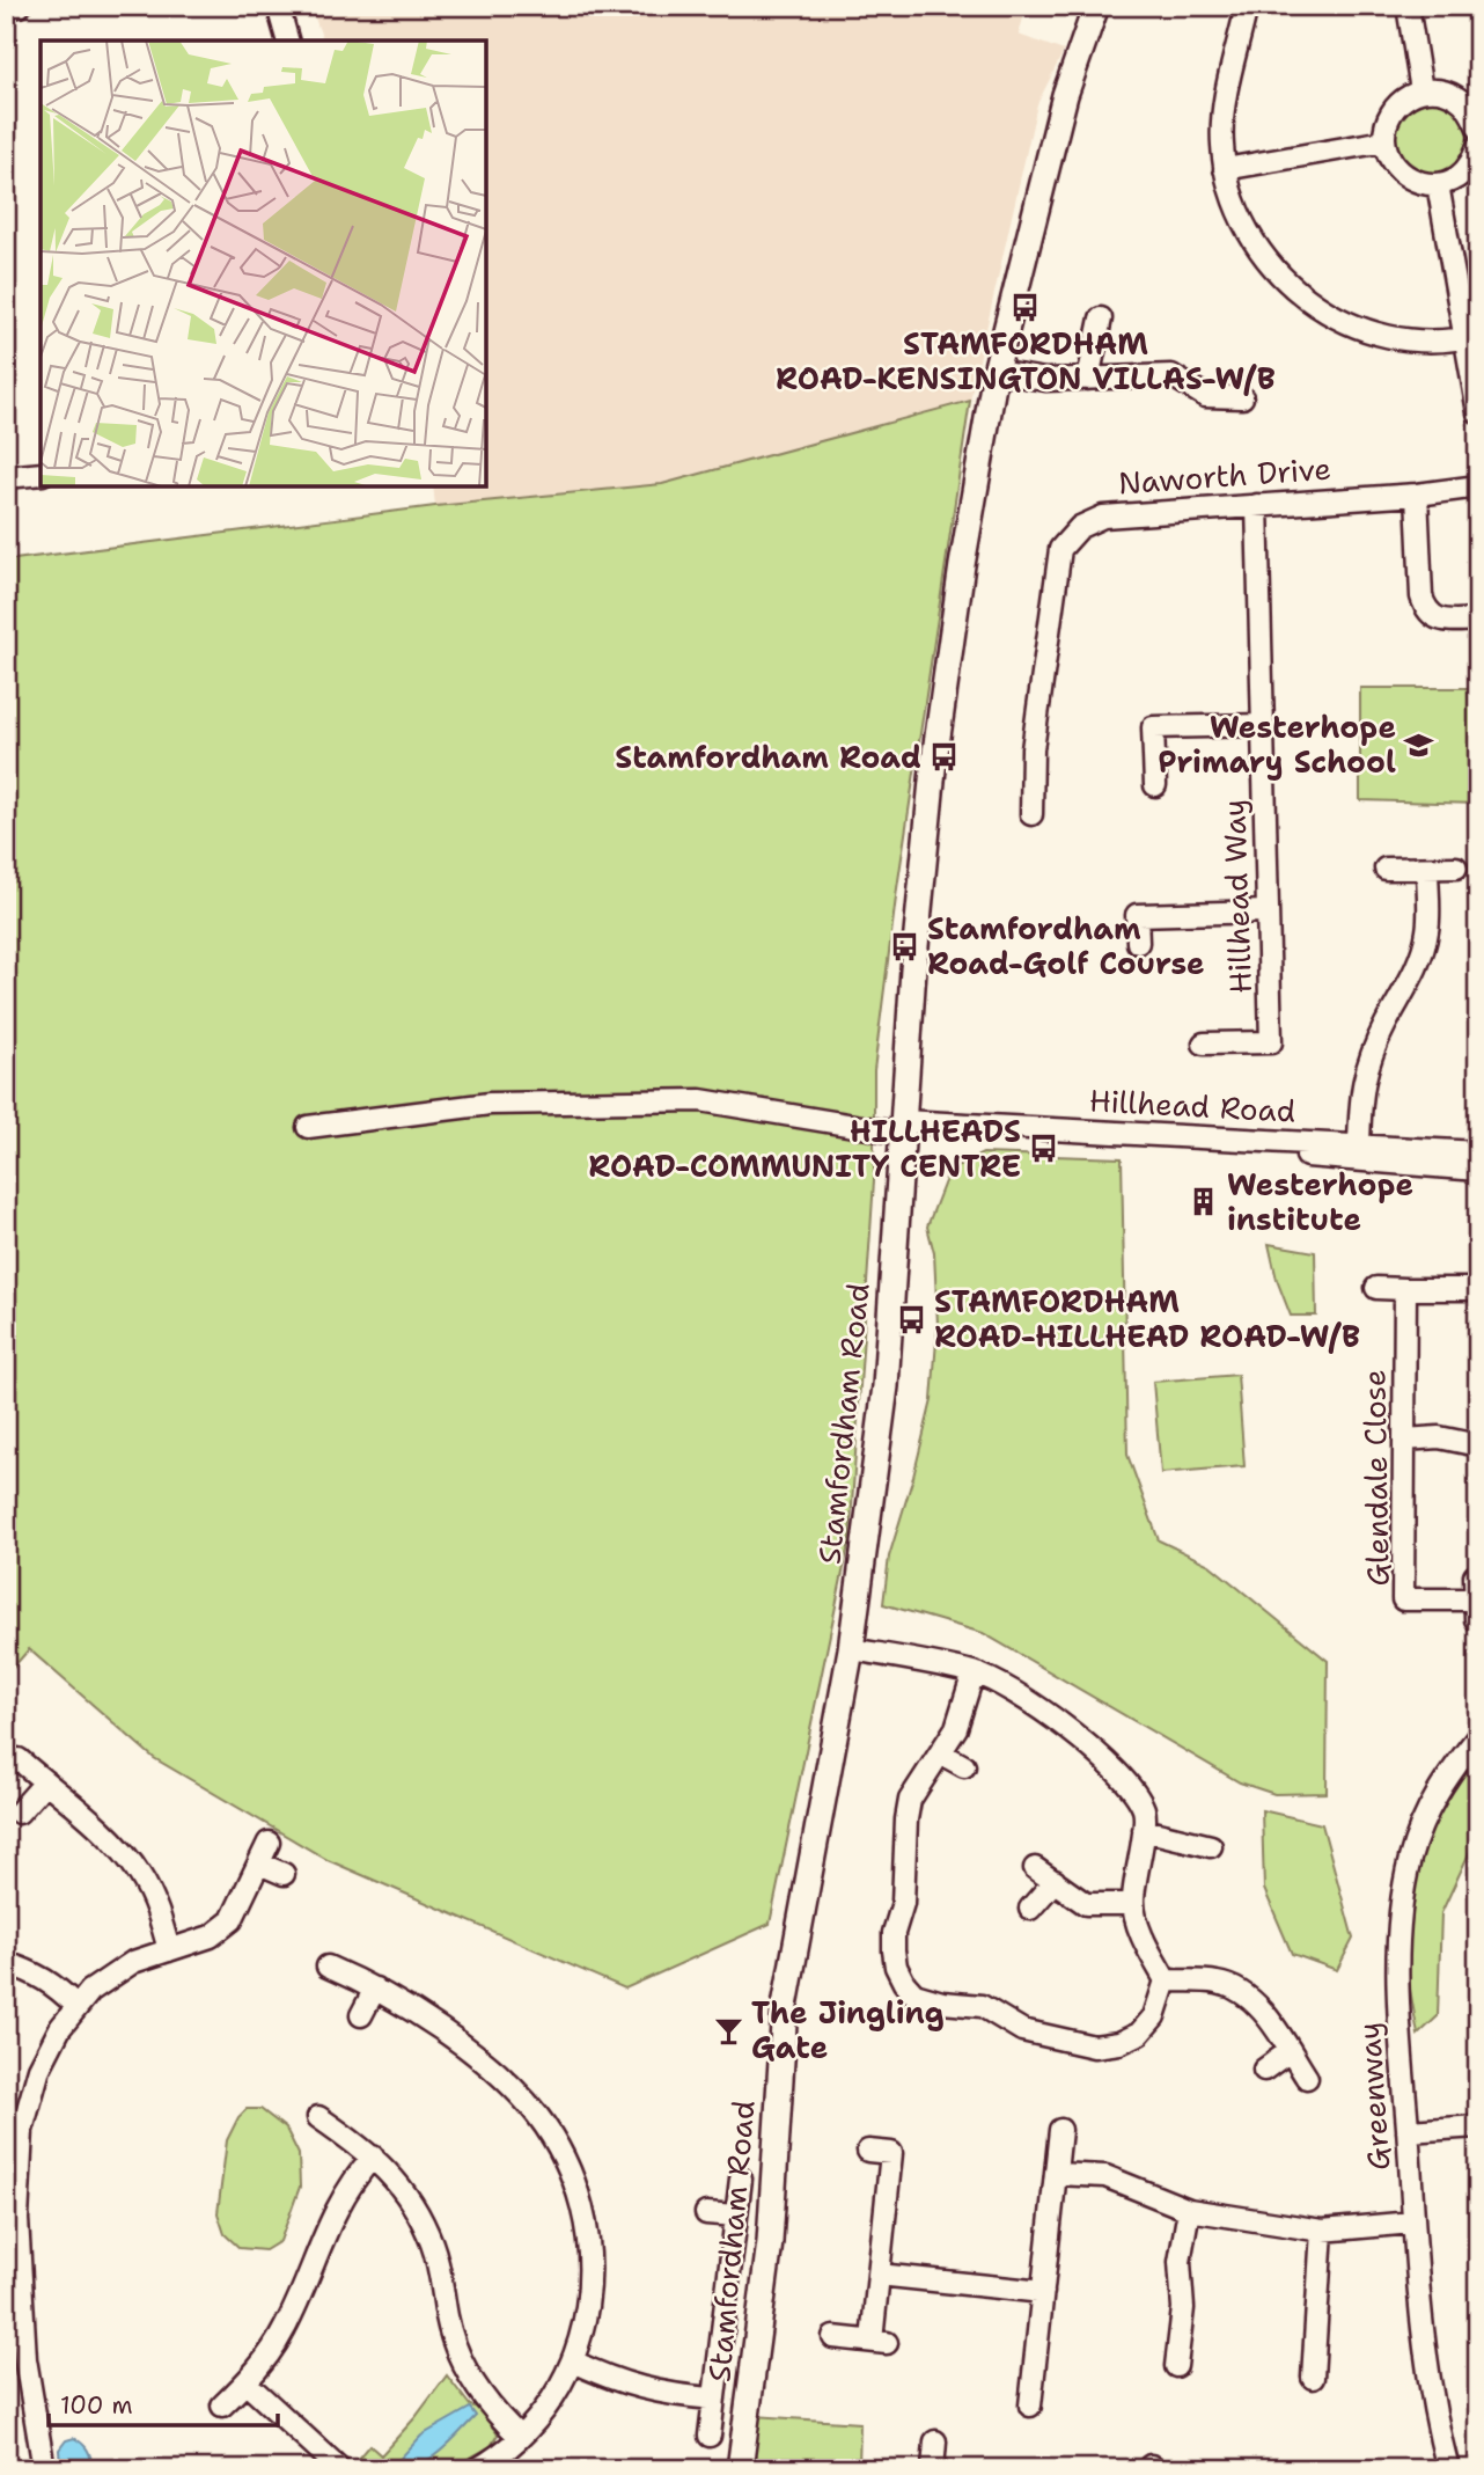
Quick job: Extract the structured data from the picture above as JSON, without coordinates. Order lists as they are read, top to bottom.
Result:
{
  "streets": {
    "main road": ["Stamfordham Road"],
    "street": [
      "Naworth Drive",
      "Hillhead Way",
      "Hillhead Road",
      "Glendale Close",
      "Greenway"
    ]
  },
  "crossings": [
    ["Naworth Drive", "Hillhead Way"],
    ["Hillhead Road", "Stamfordham Road"]
  ],
  "places": {
    "bus stop": [
      "STAMFORDHAM ROAD-KENSINGTON VILLAS-W/B",
      "Stamfordham Road",
      "Stamfordham Road-Golf Course",
      "HILLHEADS ROAD-COMMUNITY CENTRE",
      "STAMFORDHAM ROAD-HILLHEAD ROAD-W/B"
    ],
    "school or university": ["Westerhope Primary School"],
    "building": ["Westerhope institute"],
    "bar": ["The Jingling Gate"]
  },
  "scale_bar": "100 m"
}
